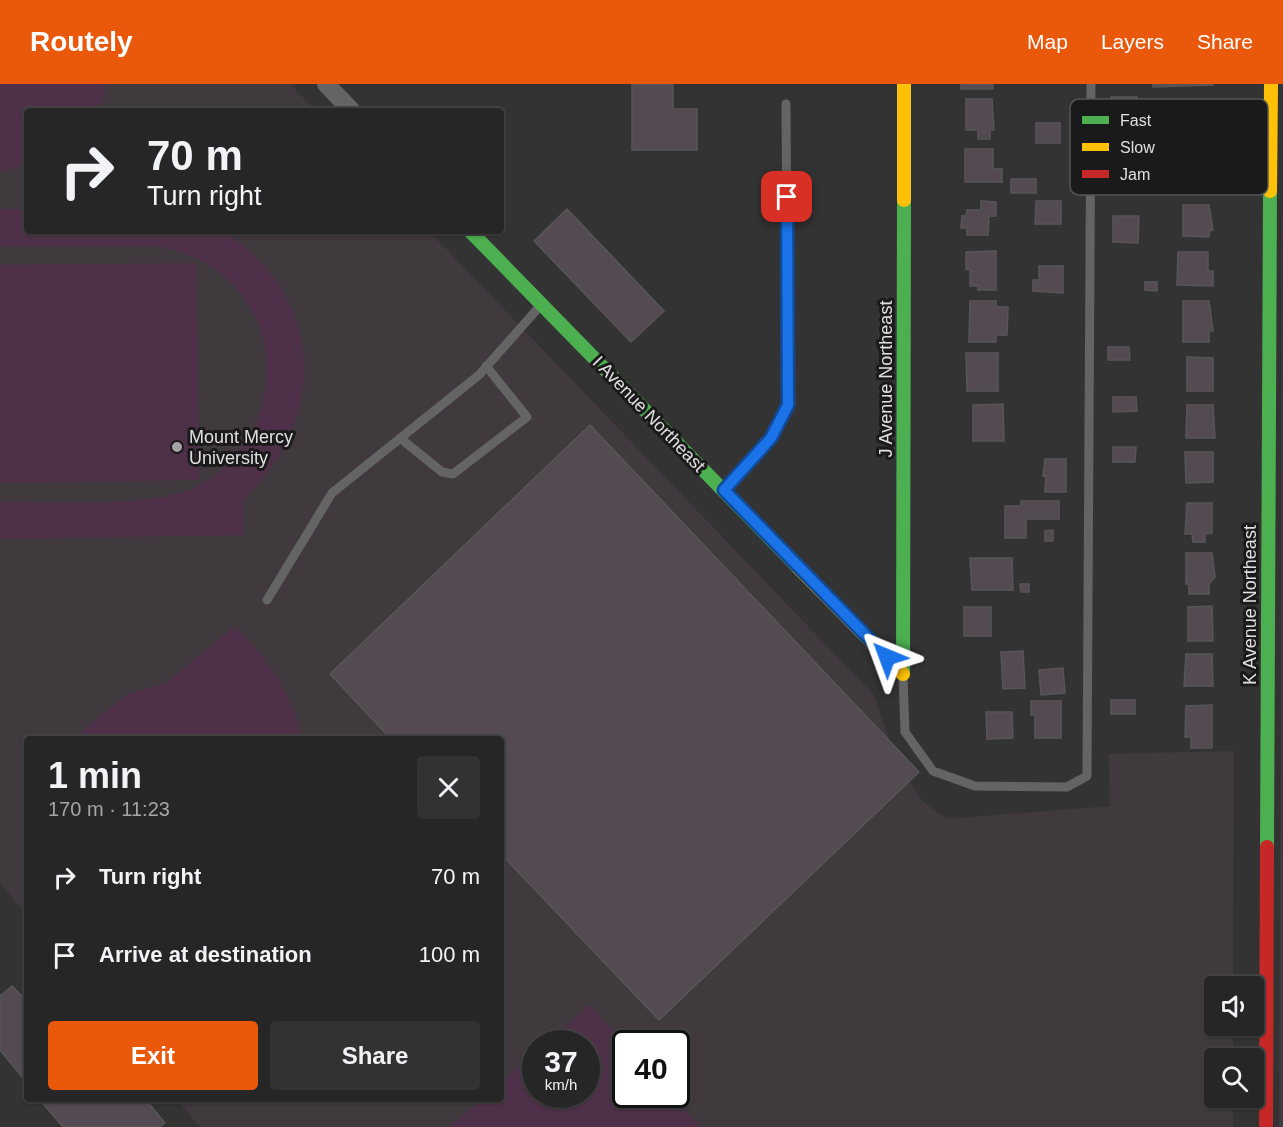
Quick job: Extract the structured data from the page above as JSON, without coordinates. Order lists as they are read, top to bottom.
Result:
{
  "streets": {
    "street": ["J Avenue Northeast", "I Avenue Northeast", "K Avenue Northeast"]
  },
  "crossings": [
    ["J Avenue Northeast", "I Avenue Northeast"]
  ],
  "places": ["Mount Mercy University"],
  "legend": ["Fast", "Slow", "Jam"],
  "page": {
    "header": "Routely",
    "nav": ["Map", "Layers", "Share"],
    "turn": ["70 m", "Turn right"],
    "heading": ["1 min", "170 m · 11:23"],
    "list": [
      {
        "name": "Turn right",
        "value": "70 m"
      },
      {
        "name": "Arrive at destination",
        "value": "100 m"
      }
    ],
    "buttons": ["Exit", "Share"],
    "speed": "37 km/h",
    "limit": "40"
  }
}
